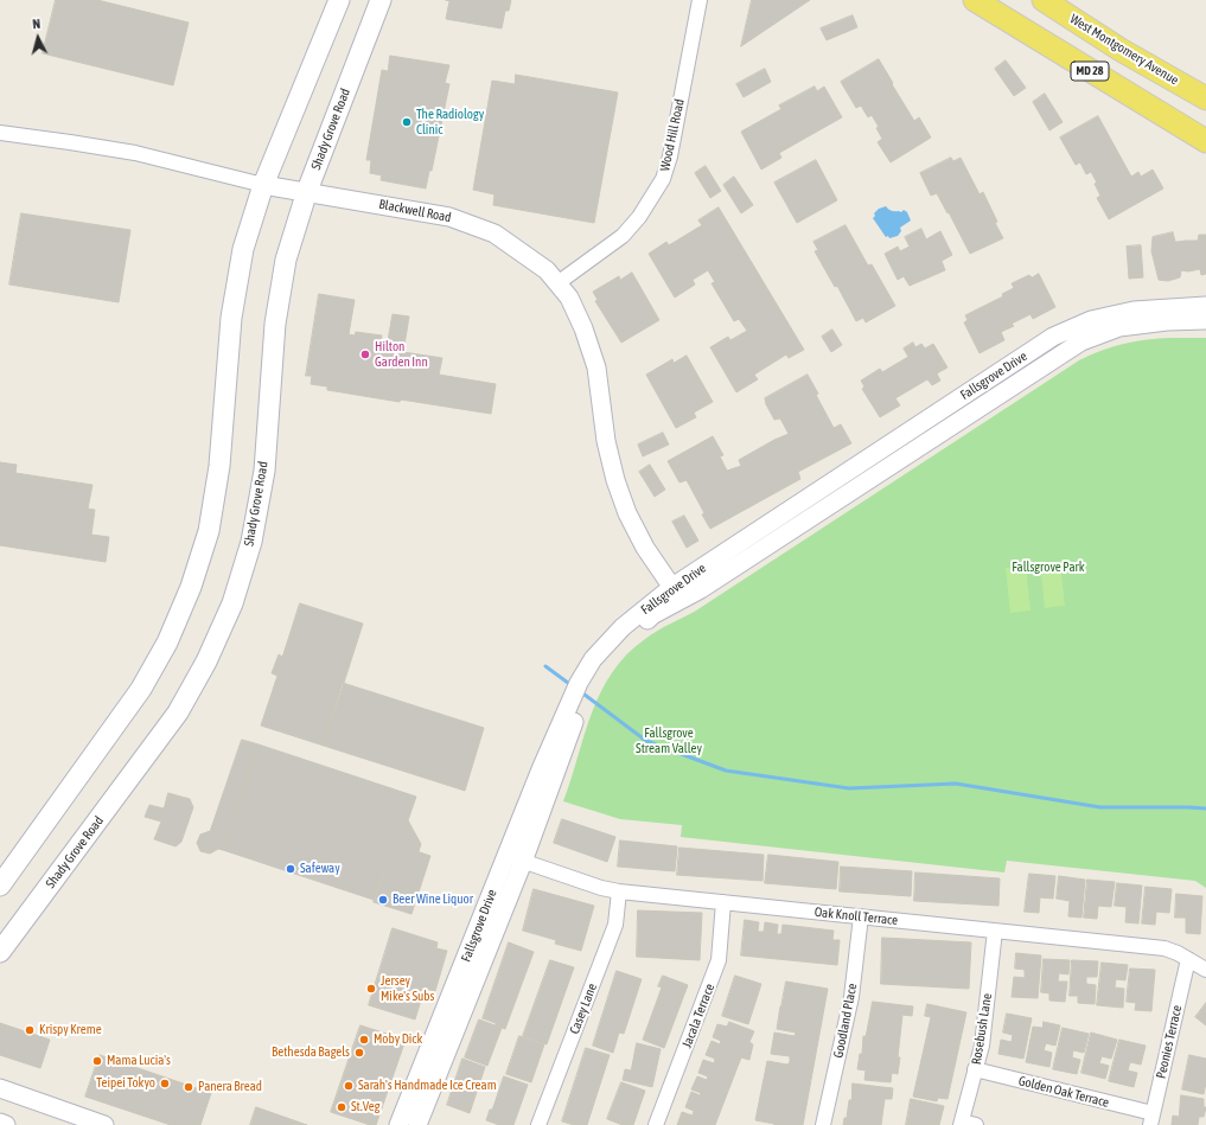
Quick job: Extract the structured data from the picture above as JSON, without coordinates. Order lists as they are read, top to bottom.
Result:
{
  "streets": {
    "main road": ["West Montgomery Avenue", "MD 28", "Shady Grove Road"],
    "street": [
      "Wood Hill Road",
      "Blackwell Road",
      "Fallsgrove Drive",
      "Oak Knoll Terrace",
      "Casey Lane",
      "Jacala Terrace",
      "Goodland Place",
      "Rosebush Lane",
      "Peonies Terrace",
      "Golden Oak Terrace"
    ]
  },
  "crossings": [
    ["Shady Grove Road", "Blackwell Road"],
    ["Wood Hill Road", "Blackwell Road"],
    ["Blackwell Road", "Fallsgrove Drive"],
    ["Fallsgrove Drive", "Oak Knoll Terrace"],
    ["Oak Knoll Terrace", "Casey Lane"],
    ["Oak Knoll Terrace", "Jacala Terrace"],
    ["Oak Knoll Terrace", "Goodland Place"],
    ["Oak Knoll Terrace", "Rosebush Lane"],
    ["Oak Knoll Terrace", "Peonies Terrace"],
    ["Rosebush Lane", "Golden Oak Terrace"],
    ["Peonies Terrace", "Golden Oak Terrace"]
  ],
  "parks": ["Fallsgrove Park", "Fallsgrove Stream Valley"],
  "places": [
    "The Radiology Clinic",
    "Hilton Garden Inn",
    "Safeway",
    "Beer Wine Liquor",
    "Jersey Mike's Subs",
    "Krispy Kreme",
    "Moby Dick",
    "Bethesda Bagels",
    "Mama Lucia's",
    "Teipei Tokyo",
    "Sarah's Handmade Ice Cream",
    "Panera Bread",
    "St.Veg"
  ],
  "north": "top"
}
